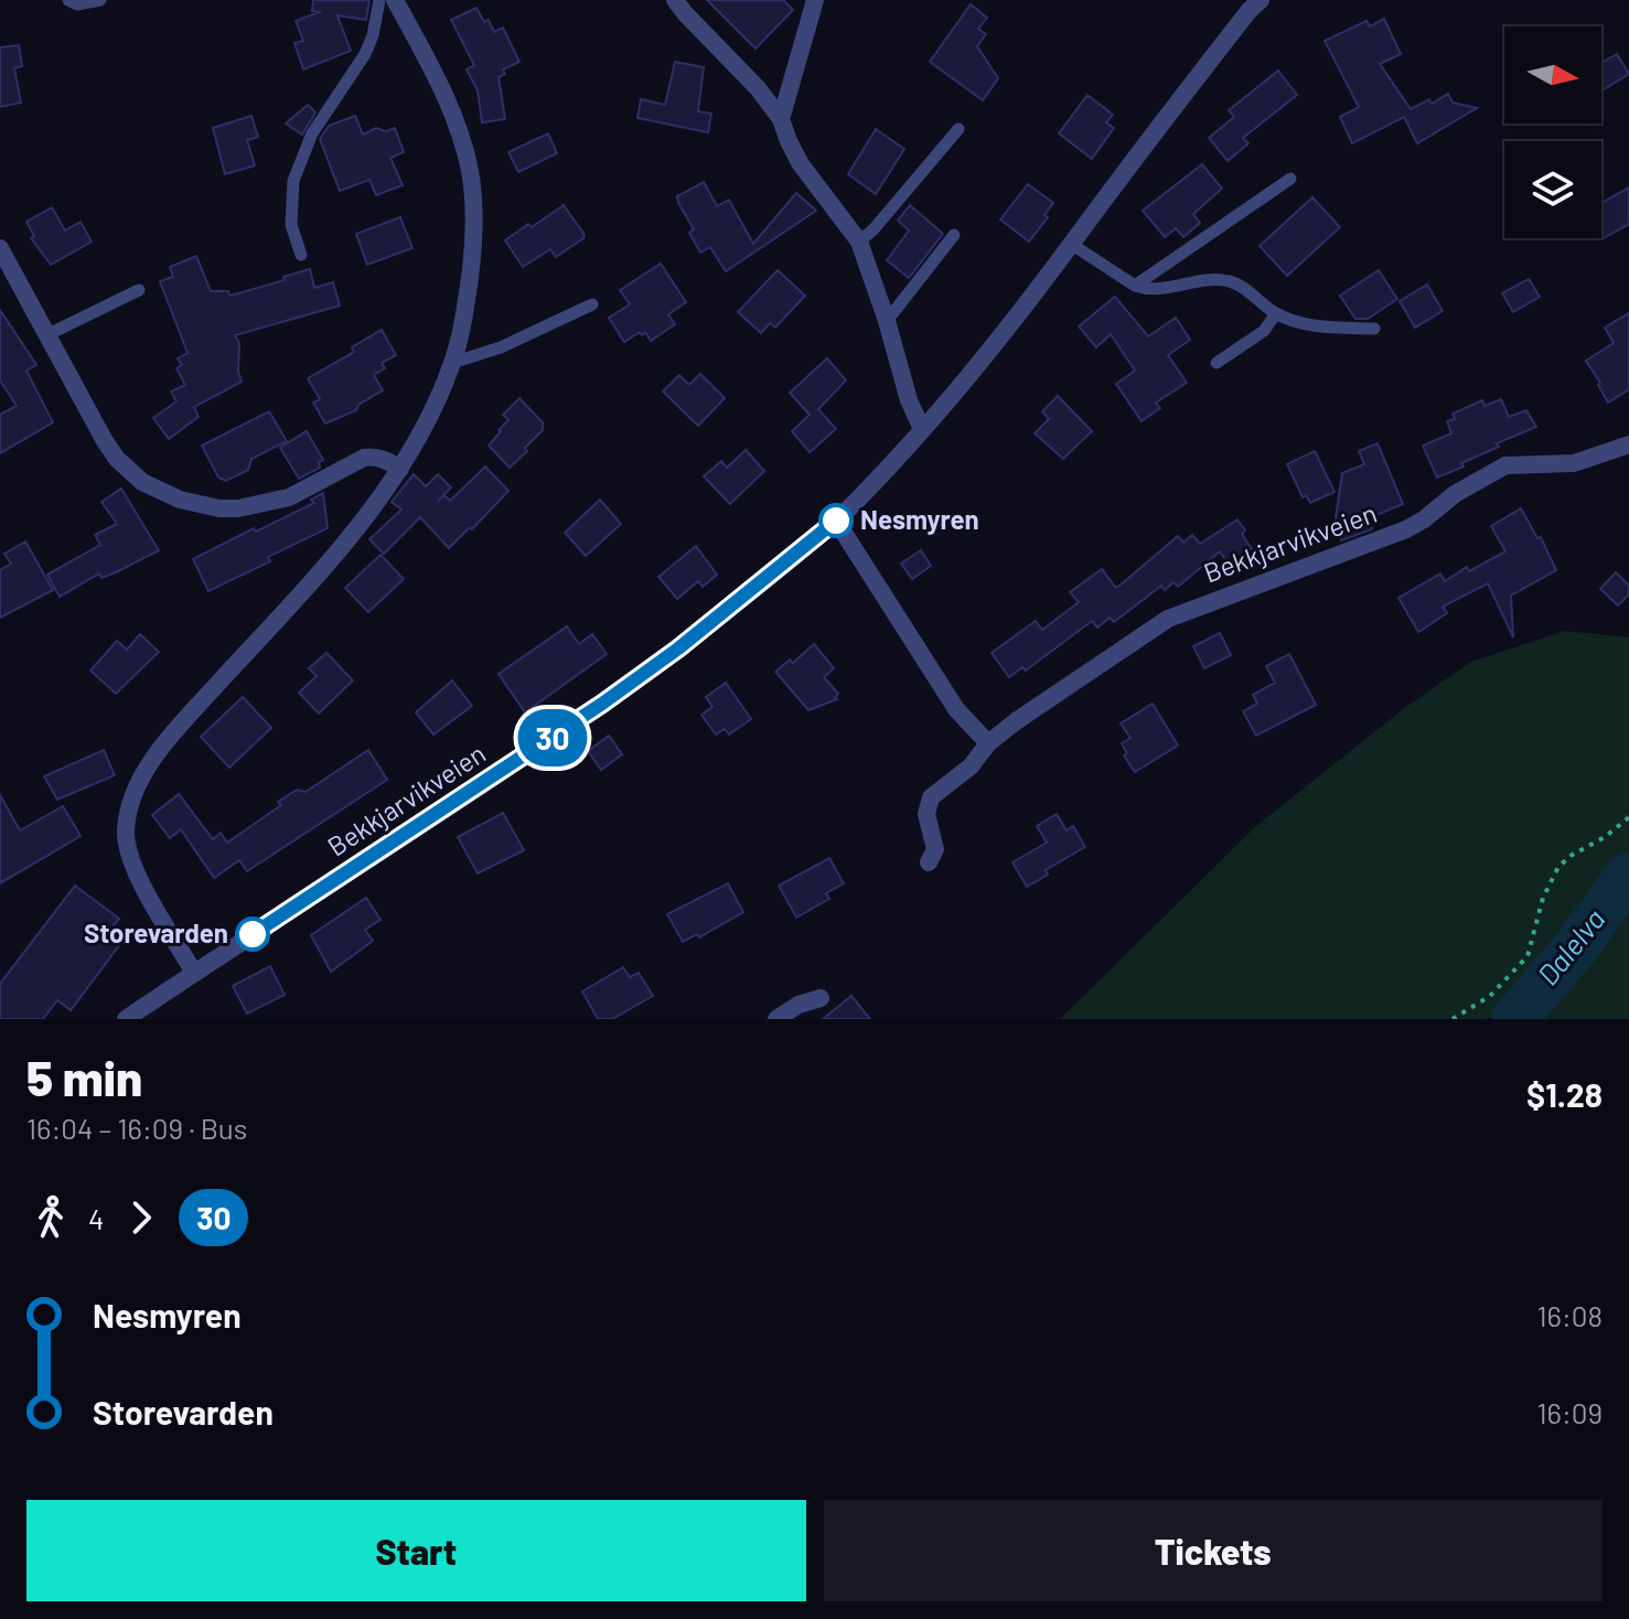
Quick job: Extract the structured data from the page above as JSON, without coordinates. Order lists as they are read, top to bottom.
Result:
{
  "streets": {
    "street": ["Bekkjarvikveien"]
  },
  "water": ["Dalelva"],
  "places": ["Nesmyren", "Storevarden"],
  "lines": ["bus line 30"],
  "north": "right",
  "page": {
    "on_map": "30",
    "heading": ["5 min", "16:04 – 16:09 · Bus", "$1.28"],
    "legs": ["4", "30"],
    "list": [
      {
        "name": "Nesmyren",
        "value": "16:08"
      },
      {
        "name": "Storevarden",
        "value": "16:09"
      }
    ],
    "buttons": ["Start", "Tickets"]
  }
}
